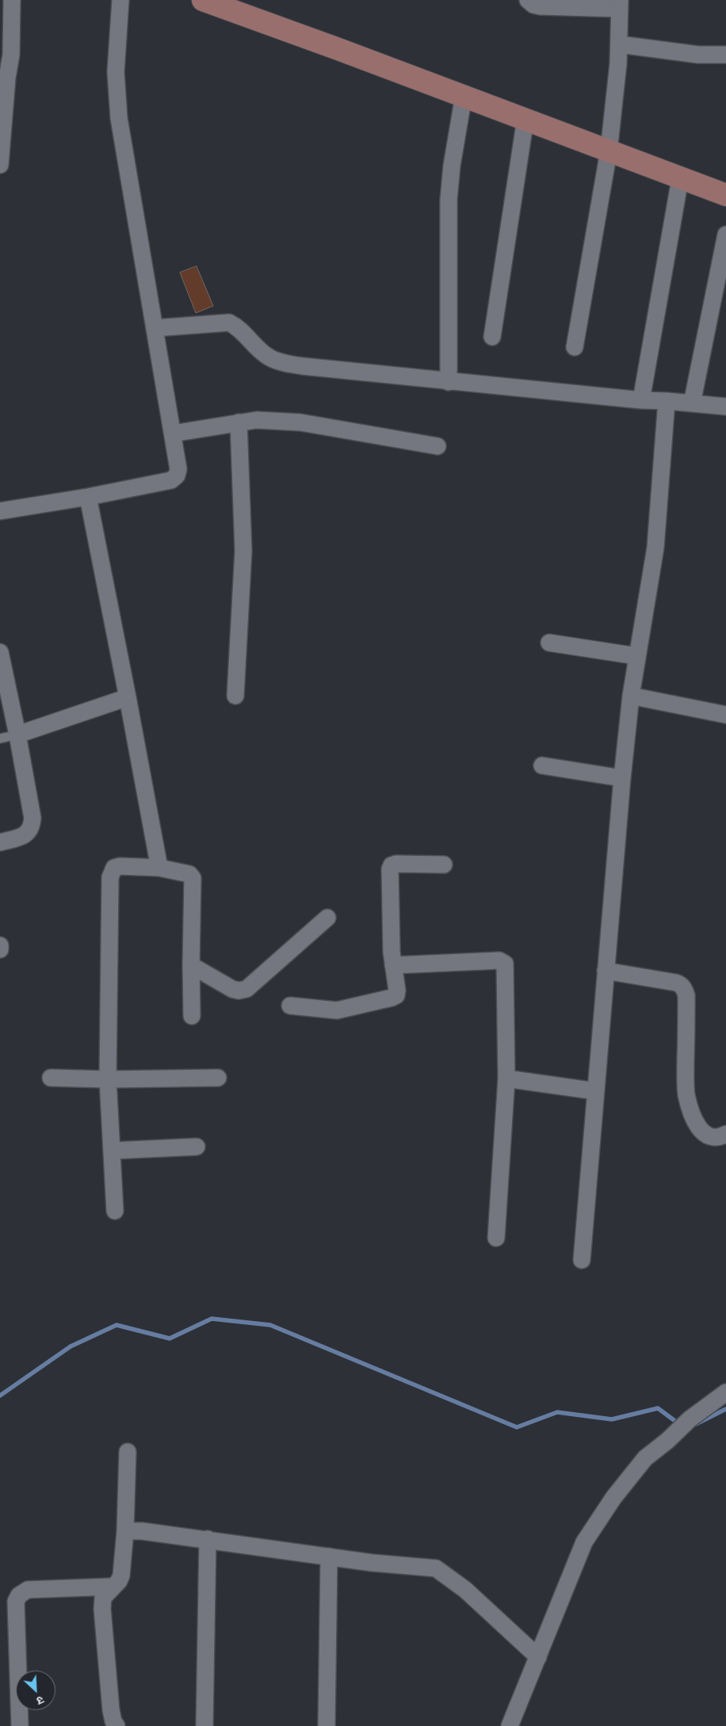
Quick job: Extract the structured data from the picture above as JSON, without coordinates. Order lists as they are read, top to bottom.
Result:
{
  "north": "bottom right"
}
